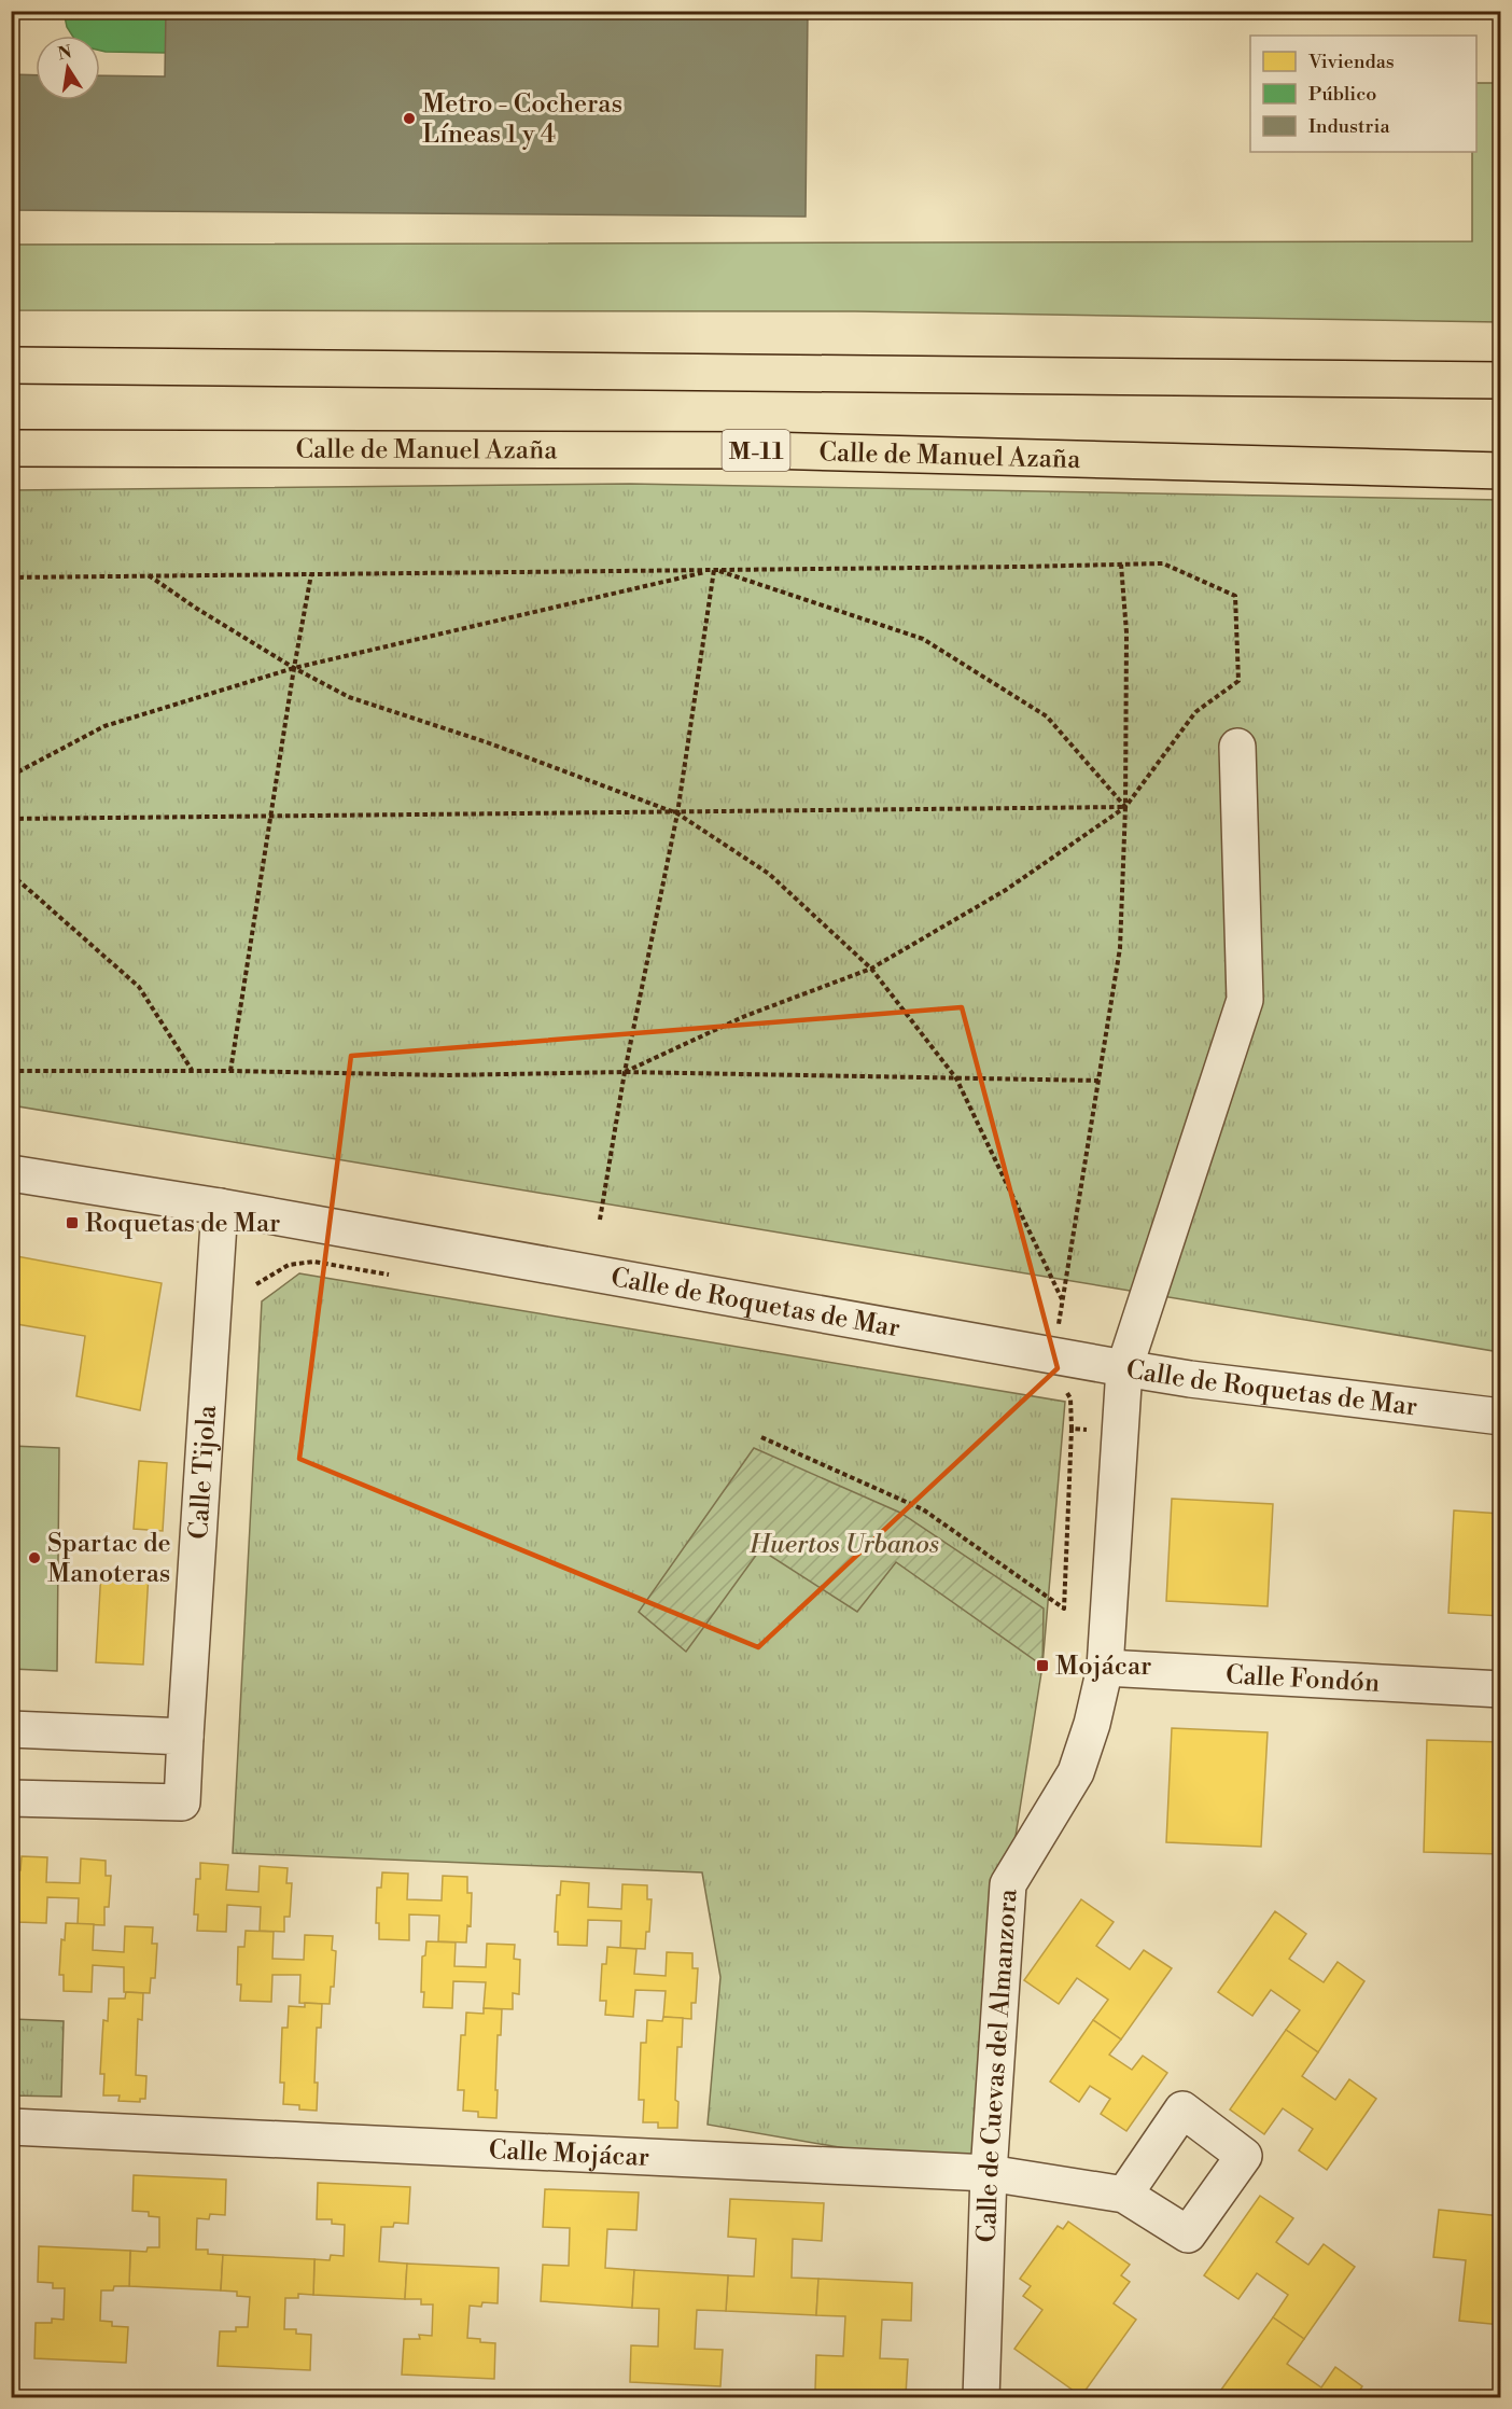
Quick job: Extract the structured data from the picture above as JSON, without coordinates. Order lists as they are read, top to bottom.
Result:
{
  "streets": {
    "highway": ["Calle de Manuel Azaña", "M-11"],
    "street": [
      "Calle de Roquetas de Mar",
      "Calle Tijola",
      "Calle Fondón",
      "Calle de Cuevas del Almanzora",
      "Calle Mojácar"
    ]
  },
  "crossings": [
    ["Calle de Roquetas de Mar", "Calle Tijola"],
    ["Calle de Roquetas de Mar", "Calle de Cuevas del Almanzora"],
    ["Calle Fondón", "Calle de Cuevas del Almanzora"],
    ["Calle de Cuevas del Almanzora", "Calle Mojácar"]
  ],
  "parks": ["Huertos Urbanos"],
  "places": {
    "other": ["Metro - Cocheras Líneas 1 y 4", "Spartac de Manoteras"],
    "transit": ["Roquetas de Mar", "Mojácar"]
  },
  "legend": ["Viviendas", "Público", "Industria"],
  "north": "top"
}
